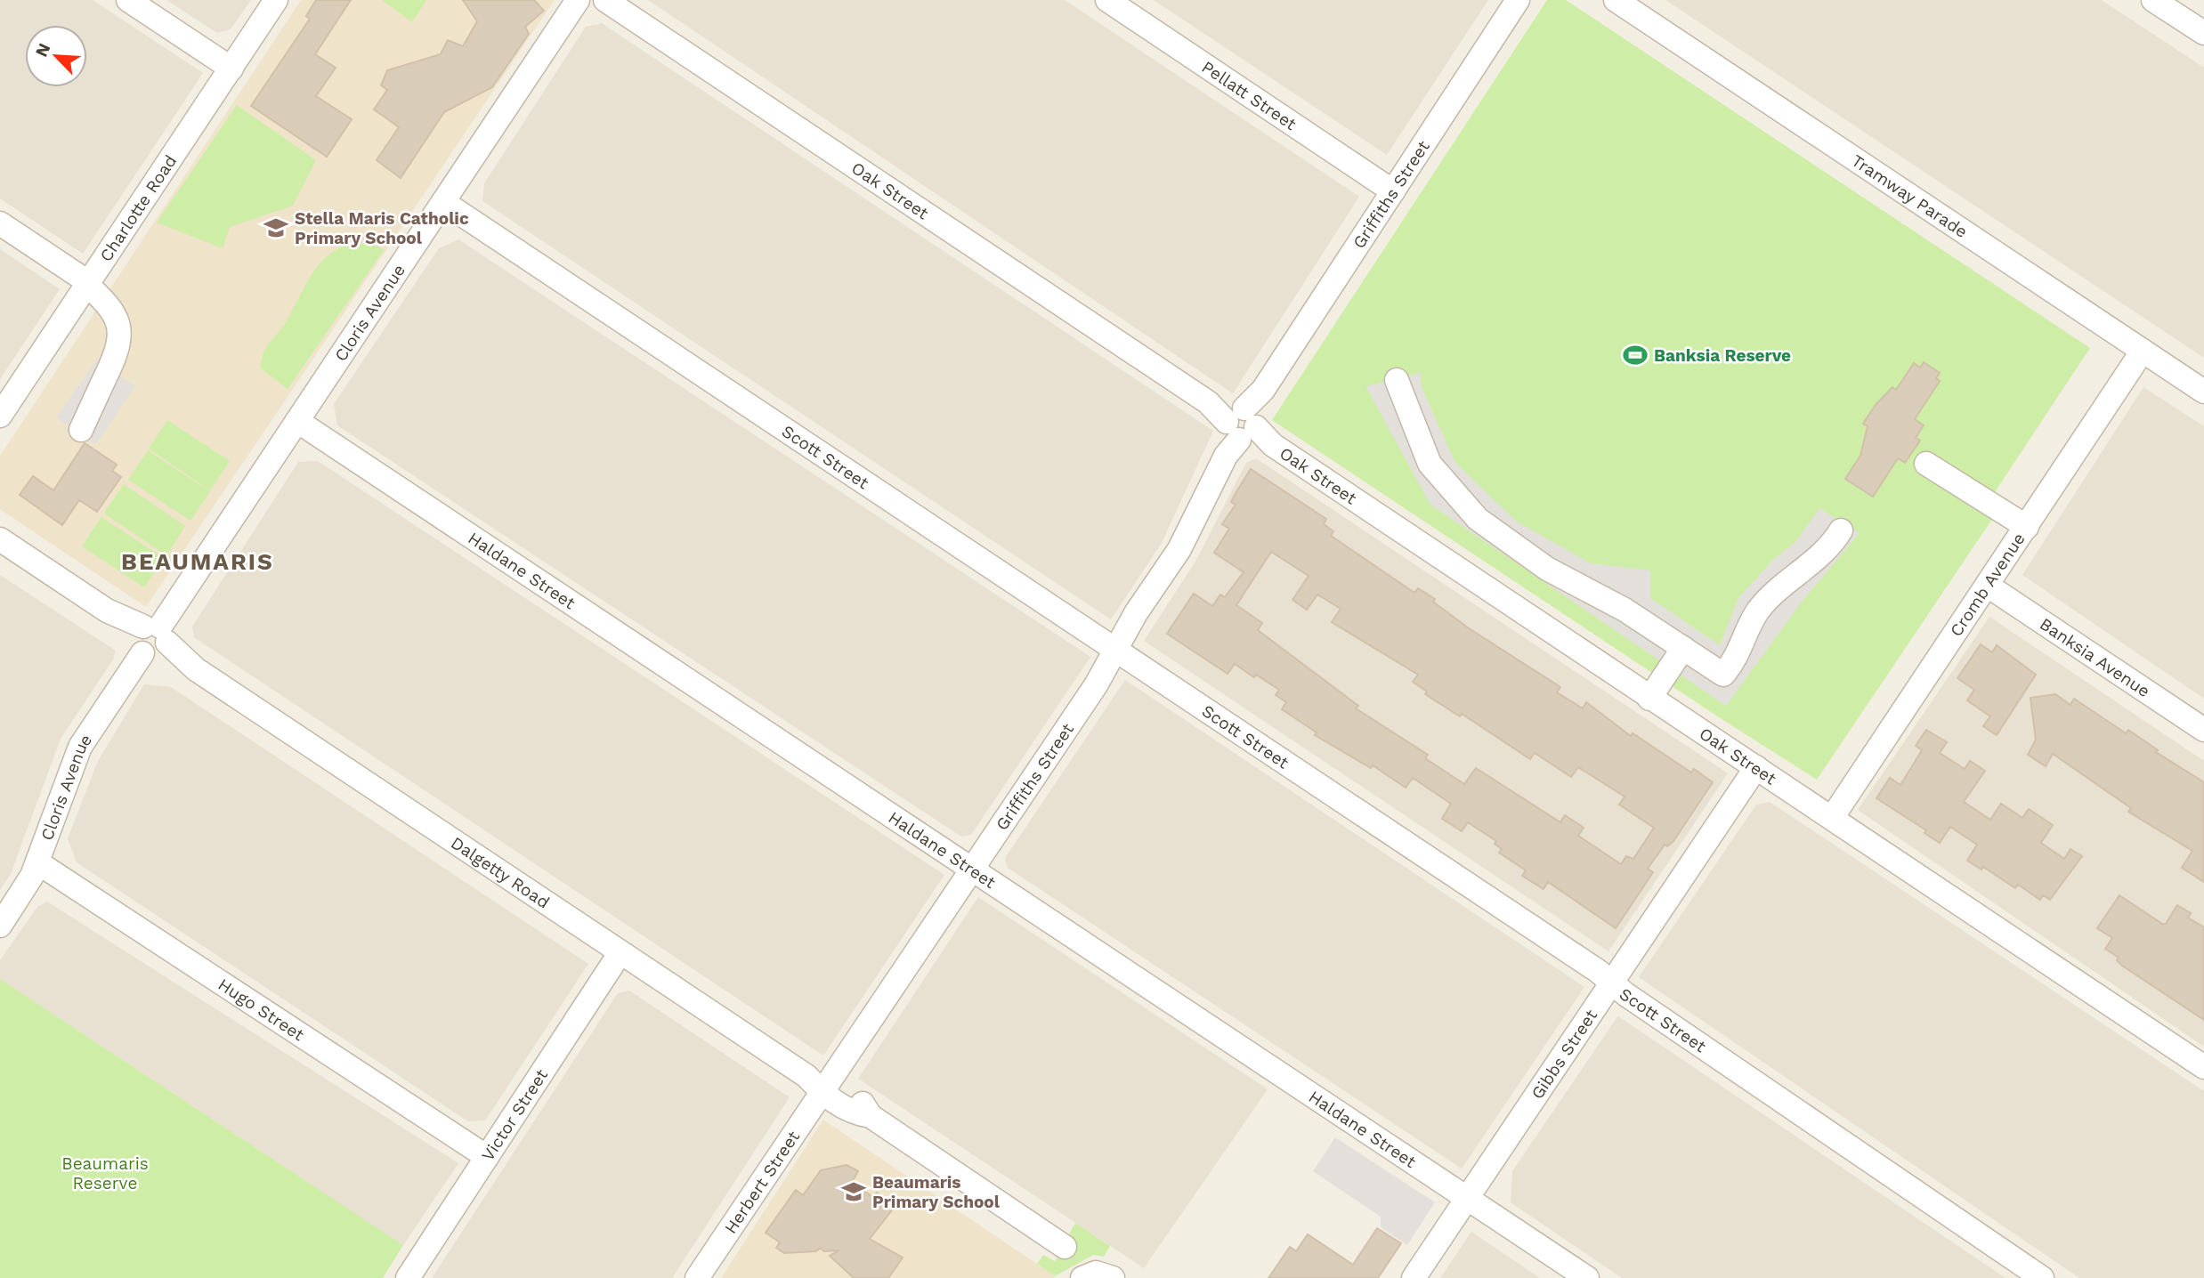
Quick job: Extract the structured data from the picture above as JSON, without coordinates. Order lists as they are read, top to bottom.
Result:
{
  "streets": {
    "street": [
      "Pellatt Street",
      "Oak Street",
      "Griffiths Street",
      "Tramway Parade",
      "Charlotte Road",
      "Cloris Avenue",
      "Scott Street",
      "Haldane Street",
      "Cromb Avenue",
      "Banksia Avenue",
      "Dalgetty Road",
      "Hugo Street",
      "Gibbs Street",
      "Victor Street",
      "Herbert Street"
    ]
  },
  "crossings": [
    ["Pellatt Street", "Griffiths Street"],
    ["Oak Street", "Griffiths Street"],
    ["Oak Street", "Cromb Avenue"],
    ["Oak Street", "Gibbs Street"],
    ["Griffiths Street", "Scott Street"],
    ["Griffiths Street", "Haldane Street"],
    ["Griffiths Street", "Dalgetty Road"],
    ["Griffiths Street", "Herbert Street"],
    ["Tramway Parade", "Cromb Avenue"],
    ["Cloris Avenue", "Scott Street"],
    ["Cloris Avenue", "Haldane Street"],
    ["Cloris Avenue", "Dalgetty Road"],
    ["Cloris Avenue", "Hugo Street"],
    ["Scott Street", "Gibbs Street"],
    ["Haldane Street", "Gibbs Street"],
    ["Cromb Avenue", "Banksia Avenue"],
    ["Dalgetty Road", "Victor Street"],
    ["Dalgetty Road", "Herbert Street"],
    ["Hugo Street", "Victor Street"]
  ],
  "districts": ["BEAUMARIS"],
  "parks": ["Beaumaris Reserve"],
  "places": {
    "school or university": ["Stella Maris Catholic Primary School", "Beaumaris Primary School"],
    "sports": ["Banksia Reserve"]
  },
  "north": "top left"
}
